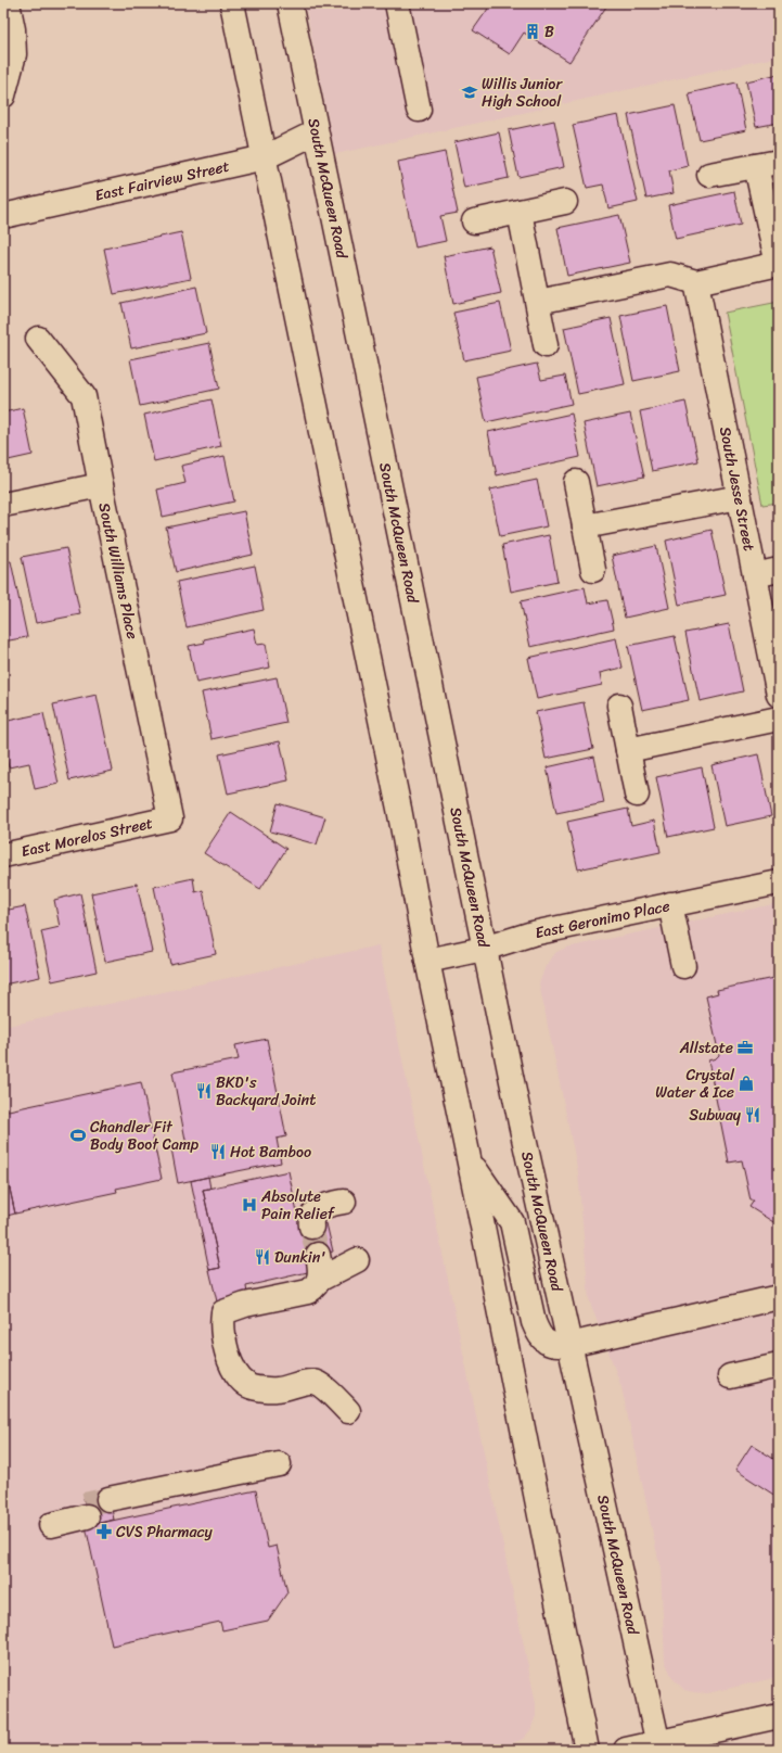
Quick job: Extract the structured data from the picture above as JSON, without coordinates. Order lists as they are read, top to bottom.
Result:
{
  "streets": {
    "main road": [
      "East Fairview Street",
      "South McQueen Road",
      "South Jesse Street",
      "South Williams Place",
      "East Morelos Street",
      "East Geronimo Place"
    ]
  },
  "crossings": [
    ["East Fairview Street", "South McQueen Road"],
    ["South McQueen Road", "East Geronimo Place"],
    ["South Williams Place", "East Morelos Street"]
  ],
  "places": {
    "building": ["B"],
    "school or university": ["Willis Junior High School"],
    "office": ["Allstate"],
    "shop": ["Crystal Water & Ice"],
    "restaurant": [
      "BKD's Backyard Joint",
      "Subway",
      "Hot Bamboo",
      "Dunkin'"
    ],
    "sports": ["Chandler Fit Body Boot Camp"],
    "hospital": ["Absolute Pain Relief"],
    "pharmacy": ["CVS Pharmacy"]
  }
}
